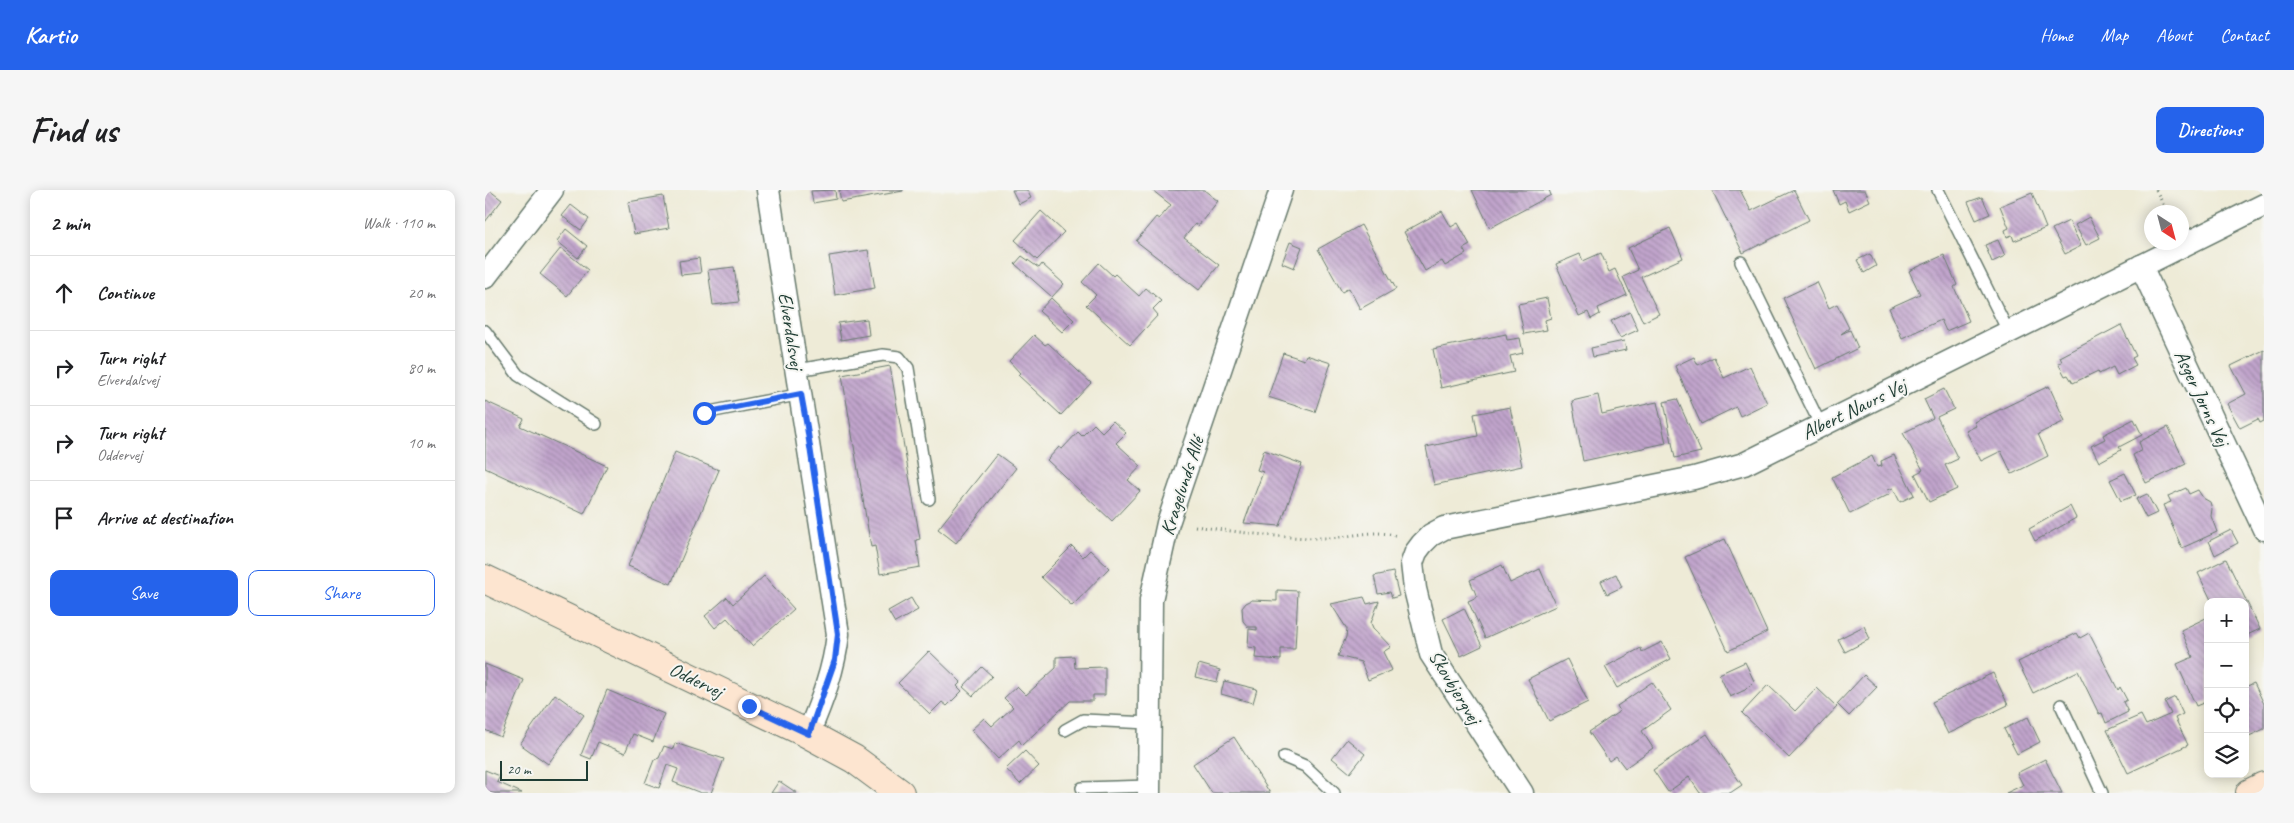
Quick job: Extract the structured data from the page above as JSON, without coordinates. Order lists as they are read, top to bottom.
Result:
{
  "streets": {
    "street": [
      "Elverdalsvej",
      "Asger Jorns Vej",
      "Albert Naurs Vej",
      "Kragelunds Allé",
      "Oddervej",
      "Skovbjergvej"
    ]
  },
  "crossings": [
    ["Elverdalsvej", "Oddervej"],
    ["Asger Jorns Vej", "Albert Naurs Vej"],
    ["Albert Naurs Vej", "Skovbjergvej"]
  ],
  "scale_bar": "20 m",
  "north": "bottom right",
  "page": {
    "header": "Kartio",
    "nav": [
      "Home",
      "Map",
      "About",
      "Contact"
    ],
    "buttons": [
      "Directions",
      ["Save", "Share"]
    ],
    "title": "Find us",
    "heading": ["2 min", "Walk · 110 m"],
    "list": [
      ["Continue", "20 m"],
      ["Turn right", "Elverdalsvej", "80 m"],
      ["Turn right", "Oddervej", "10 m"],
      "Arrive at destination"
    ],
    "map_buttons": ["+", "−"],
    "scale": "20 m"
  }
}
